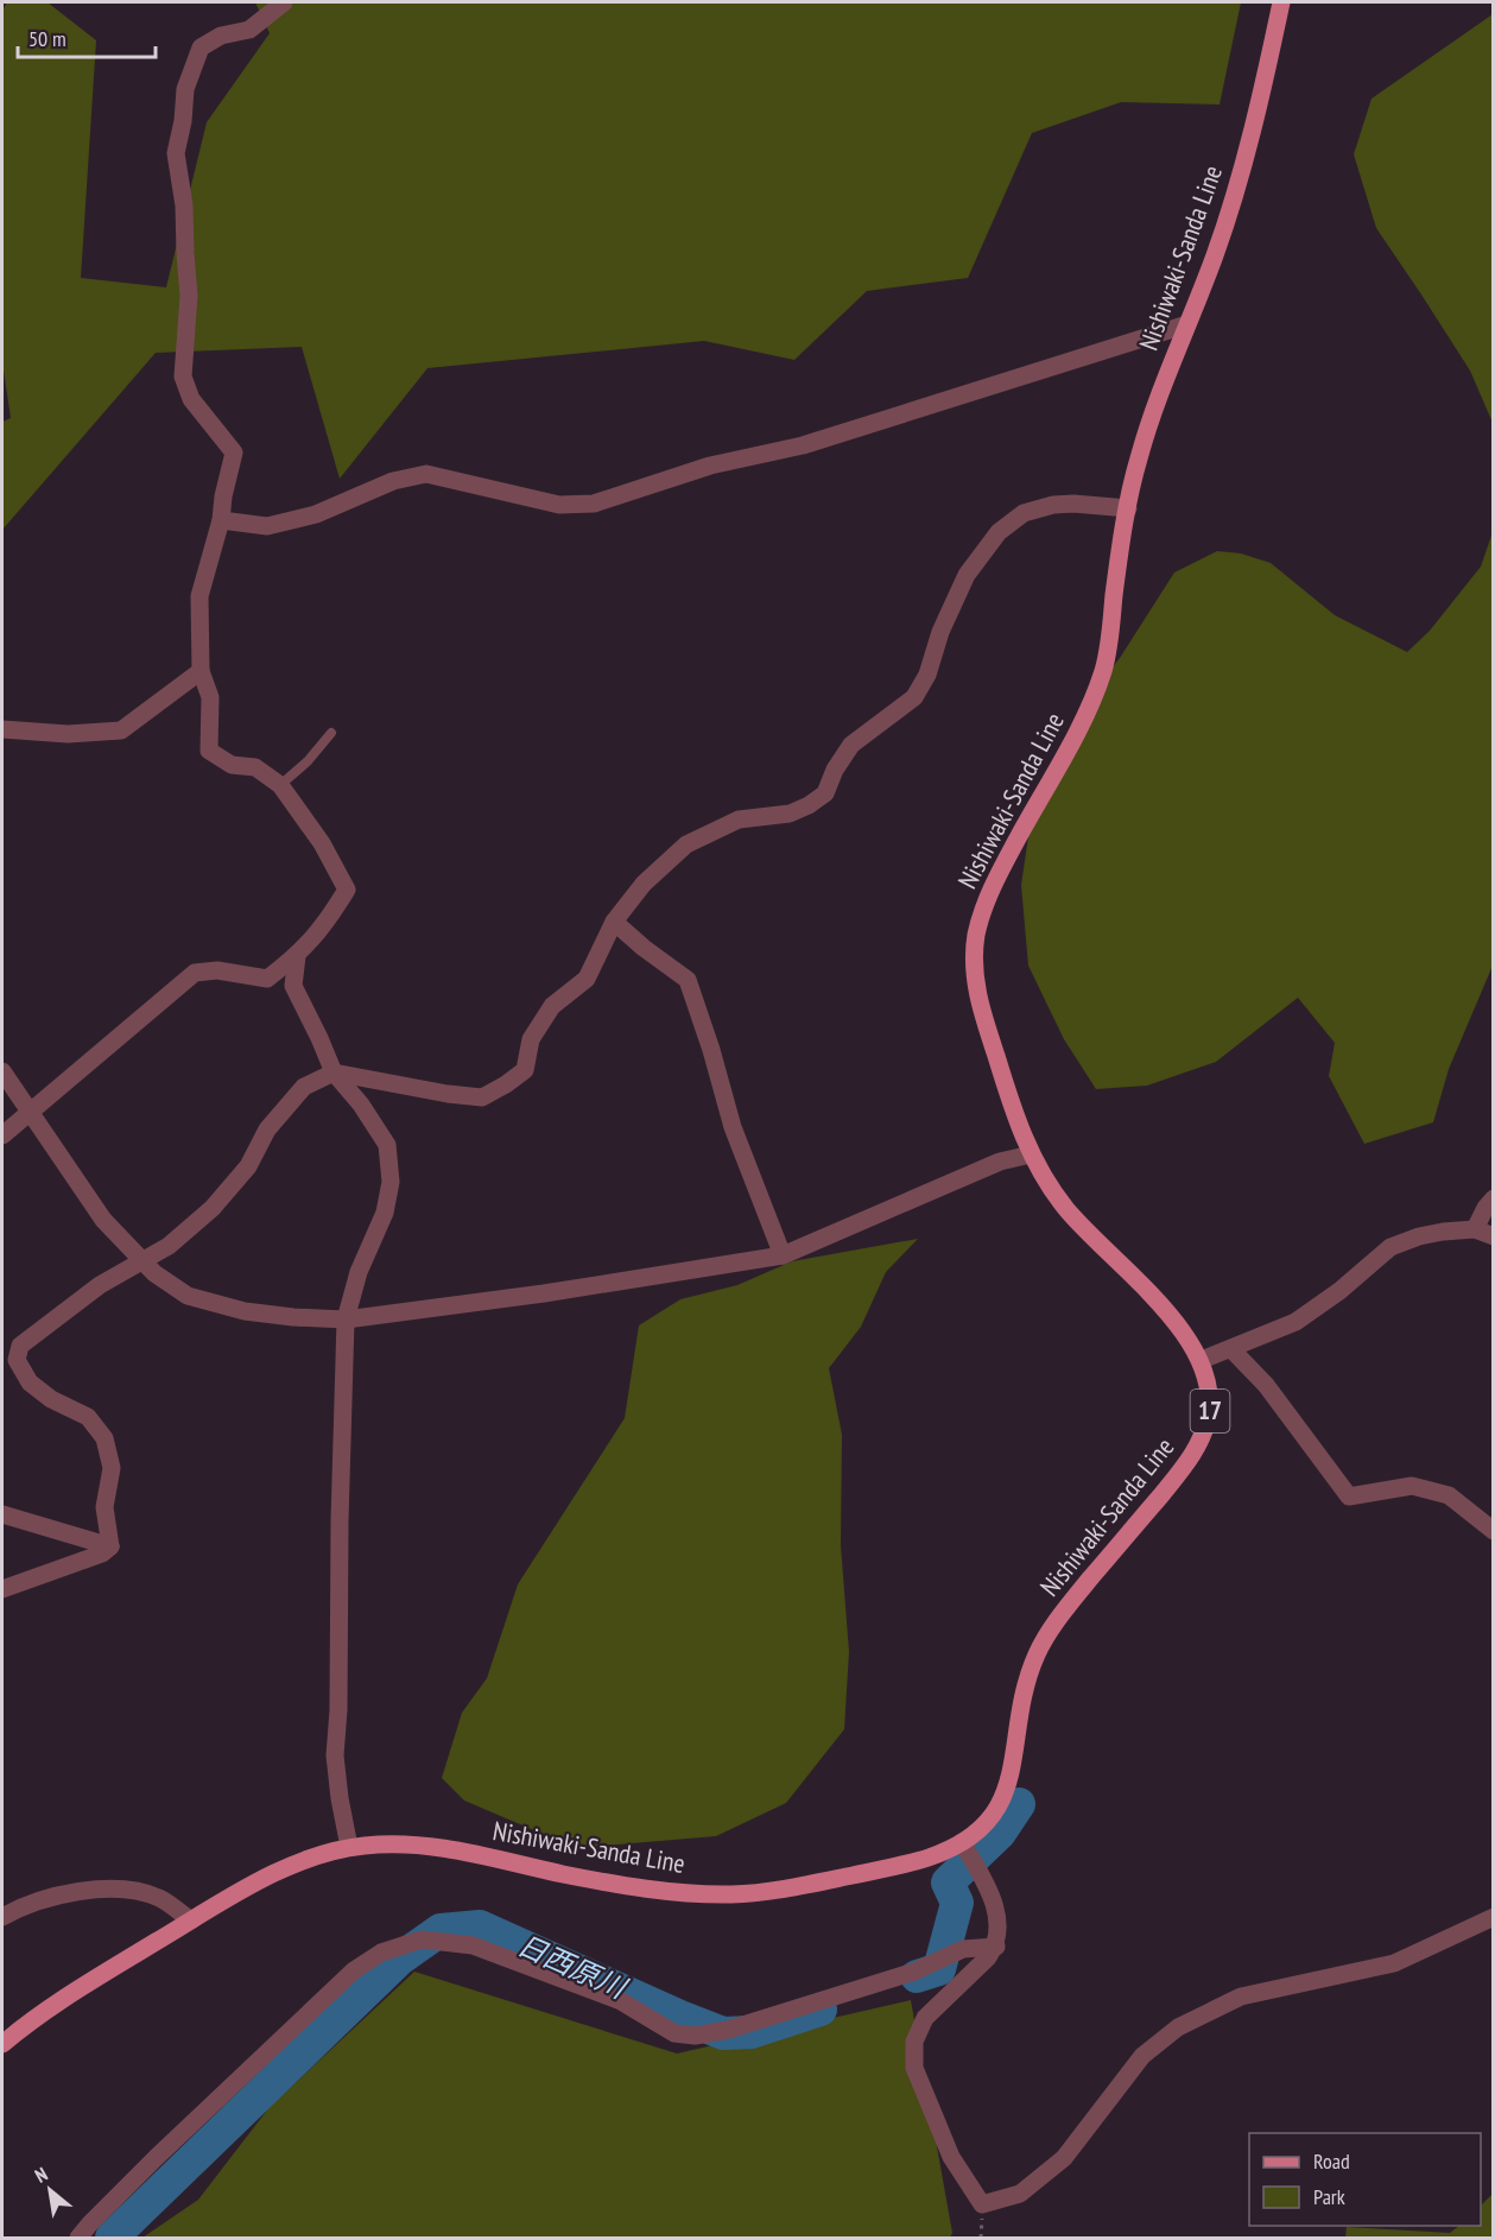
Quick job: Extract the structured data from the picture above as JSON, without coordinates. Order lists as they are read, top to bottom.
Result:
{
  "streets": {
    "main road": ["Nishiwaki-Sanda Line", "17"]
  },
  "water": ["日西原川"],
  "legend": ["Road", "Park"],
  "scale_bar": "50 m",
  "north": "top left"
}
